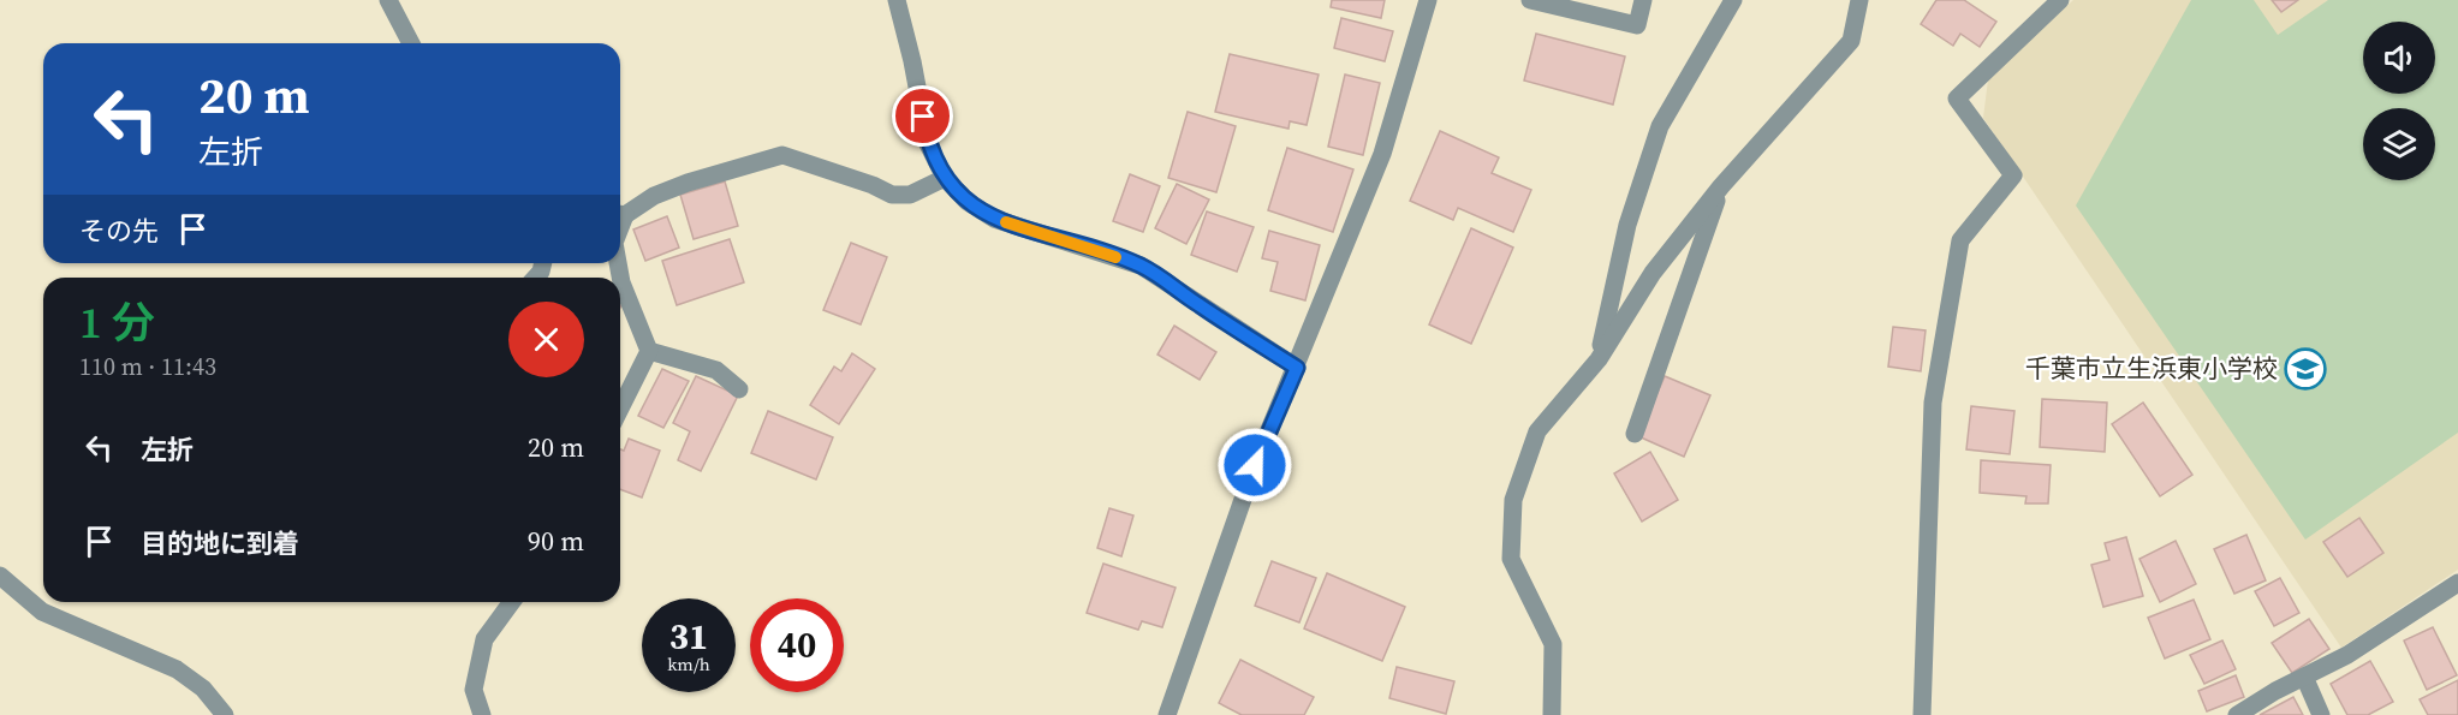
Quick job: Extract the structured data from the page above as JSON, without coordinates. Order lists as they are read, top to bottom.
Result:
{
  "places": {
    "school or university": ["千葉市立生浜東小学校"]
  },
  "page": {
    "turn": ["20 m", "左折"],
    "then": "その先",
    "heading": ["1 分", "110 m · 11:43"],
    "list": [
      {
        "name": "左折",
        "value": "20 m"
      },
      {
        "name": "目的地に到着",
        "value": "90 m"
      }
    ],
    "speed": "31 km/h",
    "limit": "40"
  }
}
